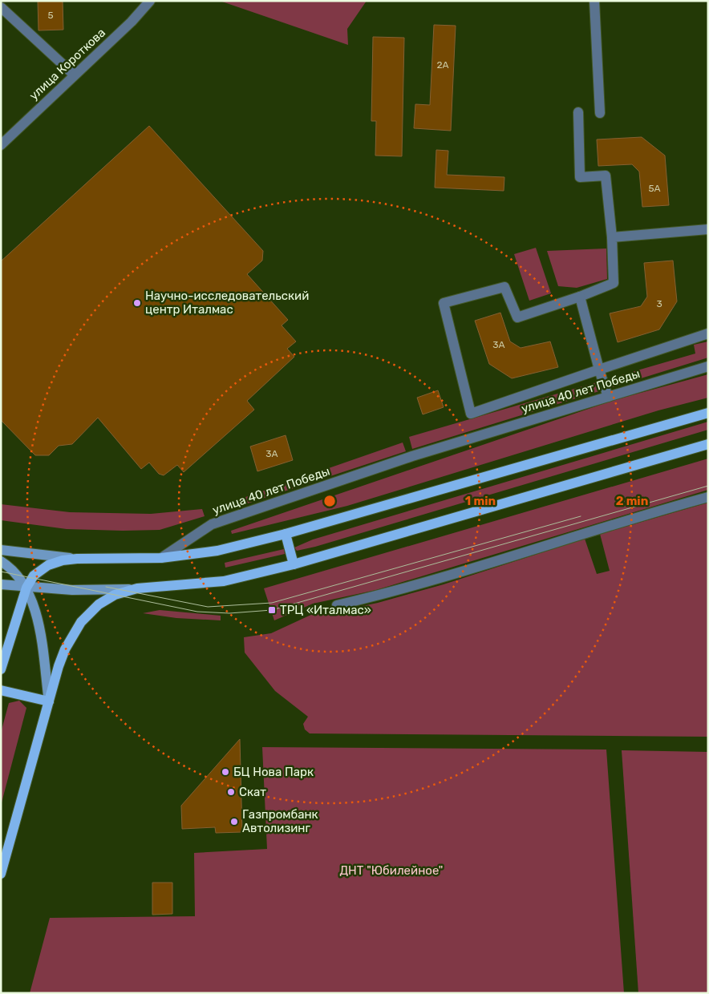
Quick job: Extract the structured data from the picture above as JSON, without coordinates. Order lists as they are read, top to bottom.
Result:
{
  "streets": {
    "street": ["улица Короткова", "улица 40 лет Победы"]
  },
  "parks": ["ДНТ \"Юбилейное\""],
  "places": {
    "other": [
      "Научно-исследовательский центр Италмас",
      "БЦ Нова Парк",
      "Скат",
      "Газпромбанк Автолизинг"
    ],
    "transit": ["ТРЦ «Италмас»"]
  },
  "house_numbers": [
    "5",
    "2А",
    "5А",
    "3",
    "3А",
    "3А"
  ],
  "rings": ["1 min", "2 min"]
}
